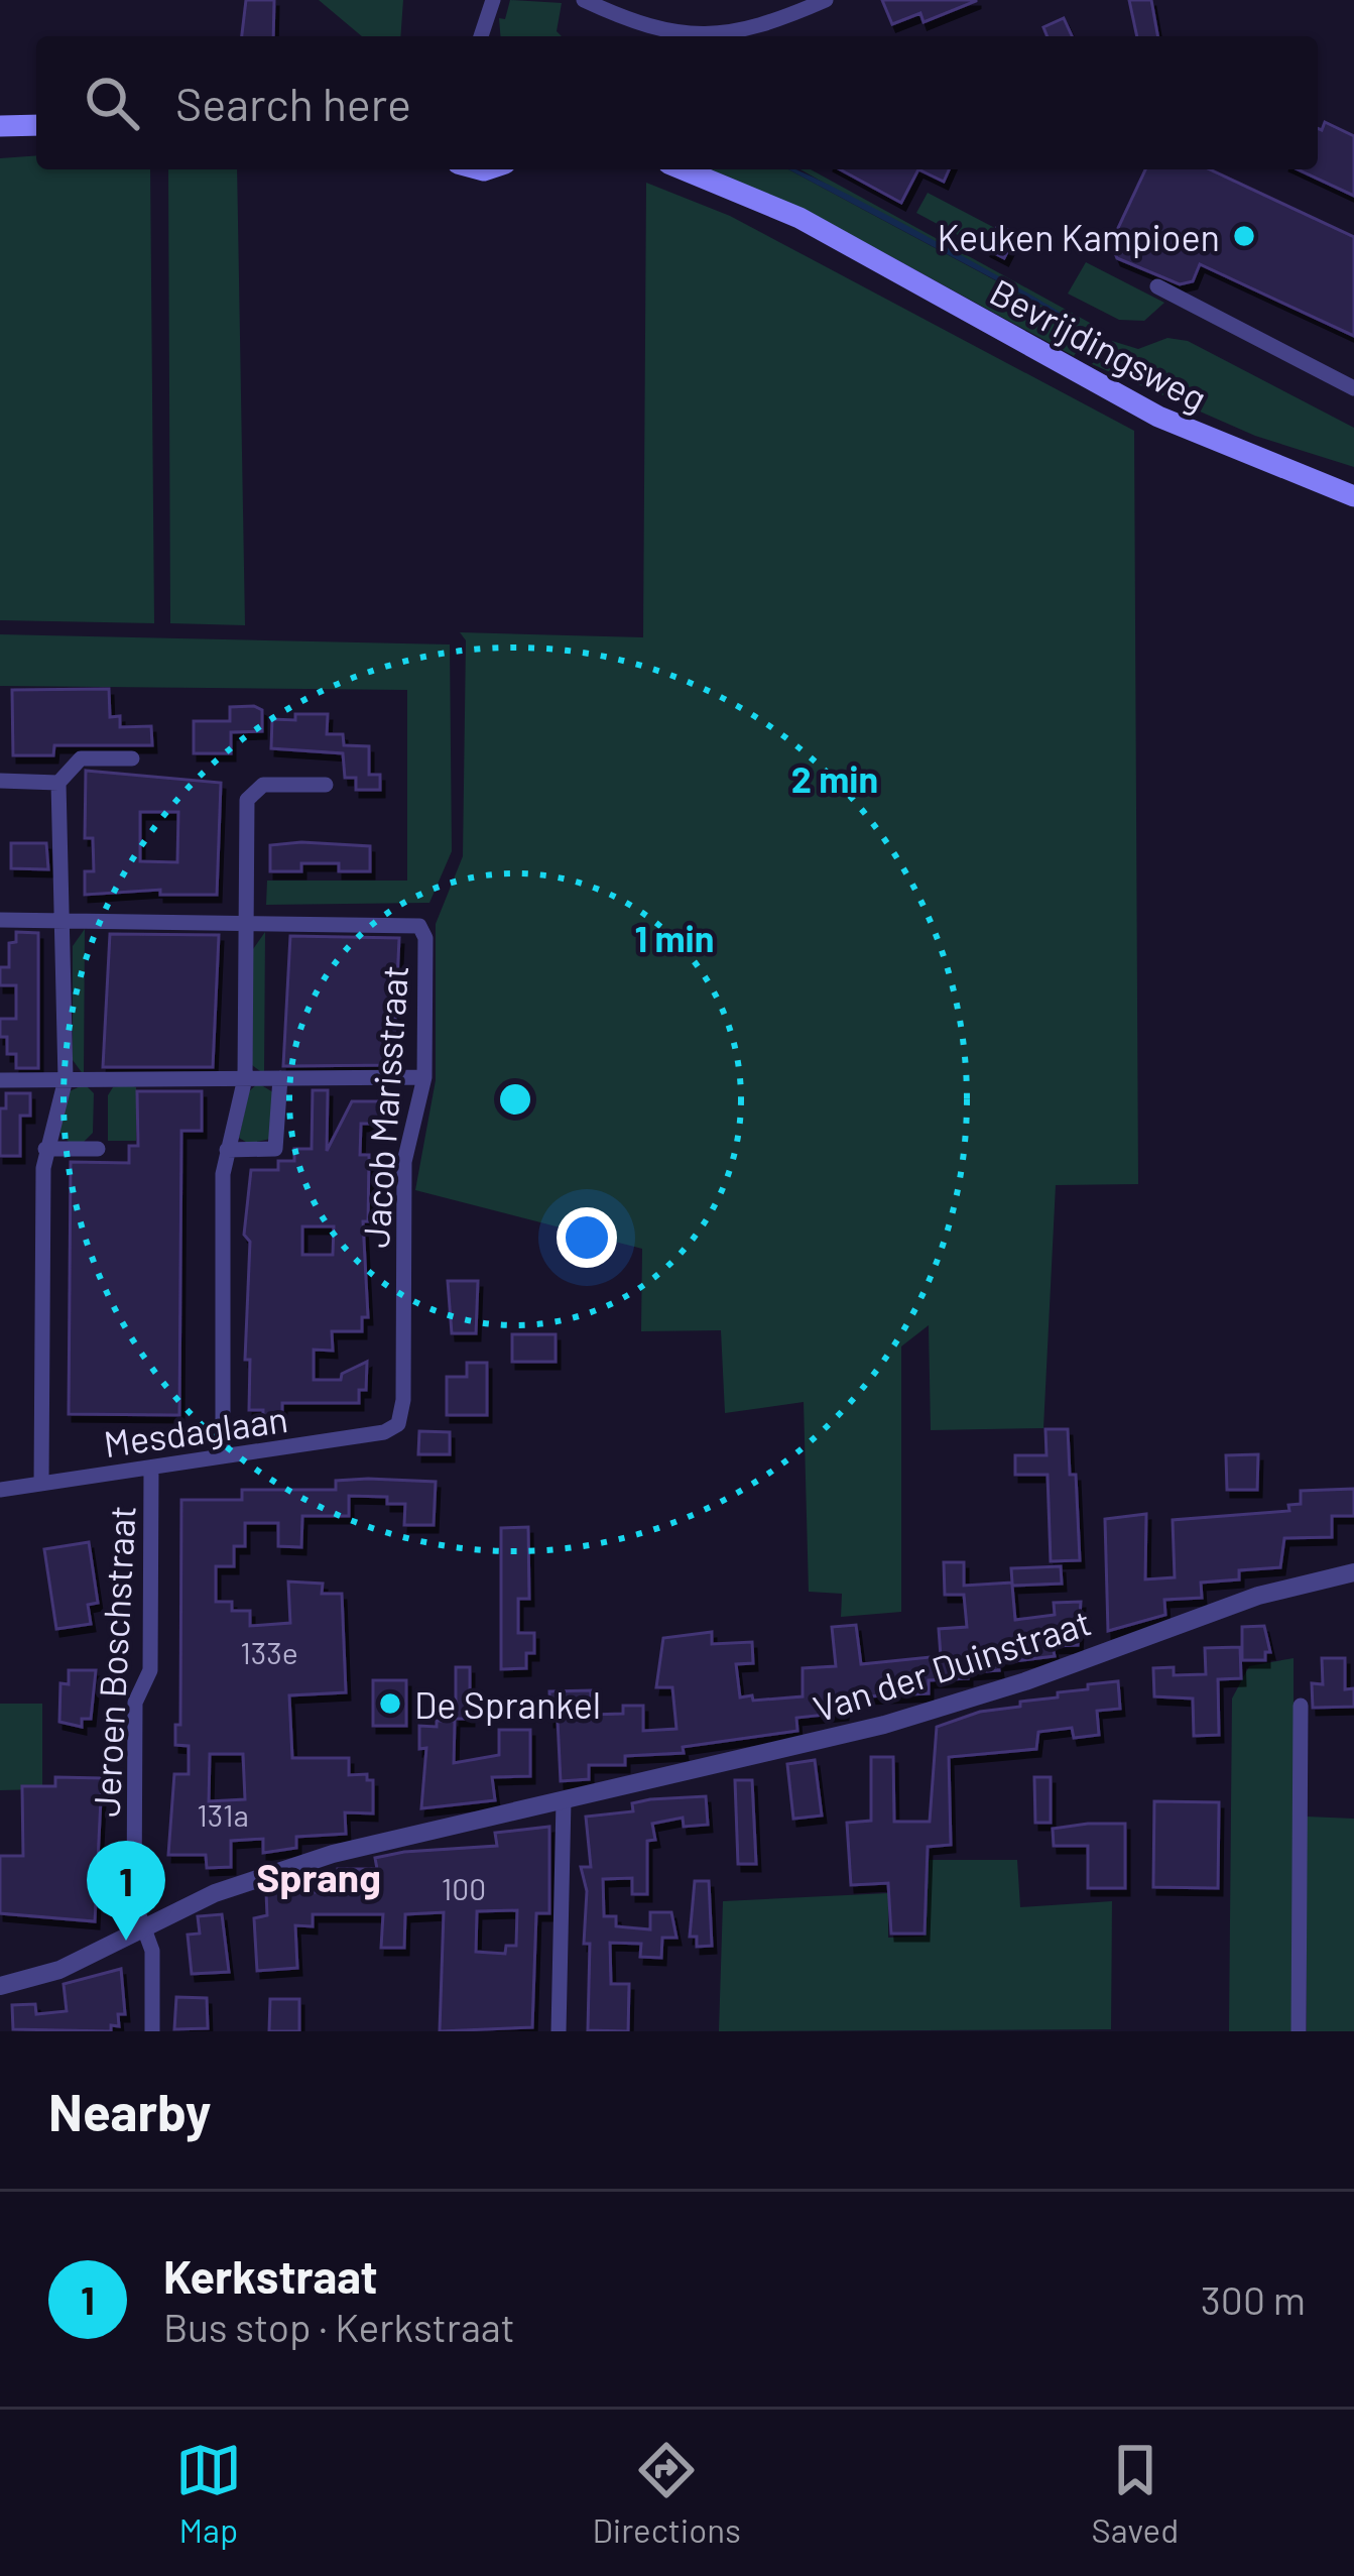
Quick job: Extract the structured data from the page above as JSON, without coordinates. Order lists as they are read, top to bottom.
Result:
{
  "streets": {
    "main road": ["Bevrijdingsweg"],
    "street": [
      "Jacob Marisstraat",
      "Mesdaglaan",
      "Jeroen Boschstraat",
      "Van der Duinstraat"
    ]
  },
  "crossings": [
    ["Jacob Marisstraat", "Mesdaglaan"],
    ["Mesdaglaan", "Jeroen Boschstraat"],
    ["Jeroen Boschstraat", "Van der Duinstraat"]
  ],
  "districts": ["Sprang"],
  "places": ["Keuken Kampioen", "De Sprankel"],
  "house_numbers": ["133e", "131a", "100"],
  "page": {
    "search": "Search here",
    "pins": "1",
    "heading": "Nearby",
    "list": [
      {
        "mark": "1",
        "name": "Kerkstraat",
        "note": "Bus stop · Kerkstraat",
        "value": "300 m"
      }
    ],
    "nav": ["Map", "Directions", "Saved"]
  },
  "rings": ["2 min", "1 min"]
}
